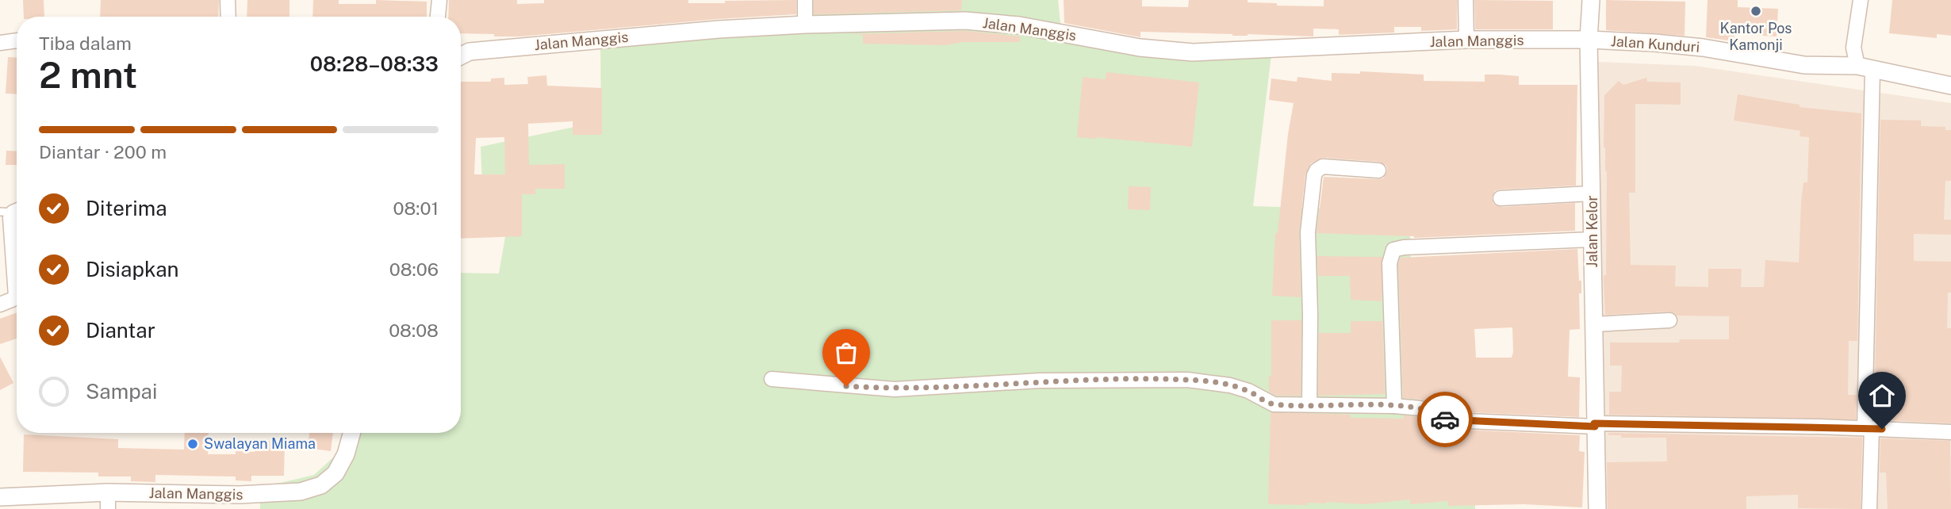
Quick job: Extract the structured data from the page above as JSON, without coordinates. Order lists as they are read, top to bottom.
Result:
{
  "streets": {
    "street": ["Jalan Manggis", "Jalan Kunduri", "Jalan Kelor"]
  },
  "crossings": [
    ["Jalan Manggis", "Jalan Kunduri"],
    ["Jalan Manggis", "Jalan Kelor"],
    ["Jalan Kunduri", "Jalan Kelor"]
  ],
  "places": ["Kantor Pos Kamonji", "Swalayan Miama"],
  "page": {
    "heading": ["2 mnt", "Tiba dalam", "08:28–08:33"],
    "bar": "Diantar · 200 m",
    "list": [
      ["Diterima", "08:01"],
      ["Disiapkan", "08:06"],
      ["Diantar", "08:08"],
      "Sampai"
    ]
  }
}
